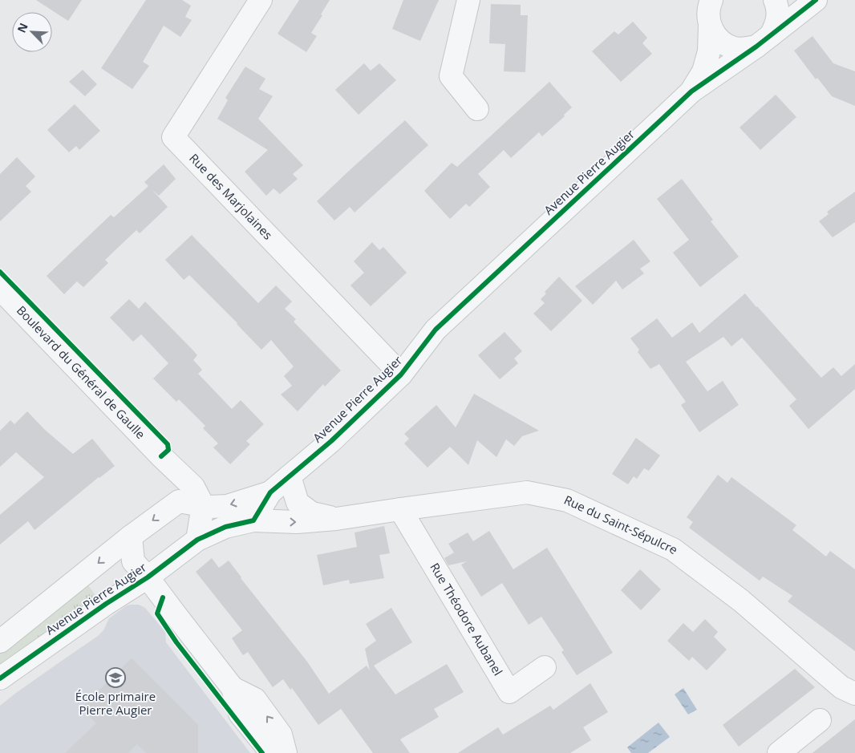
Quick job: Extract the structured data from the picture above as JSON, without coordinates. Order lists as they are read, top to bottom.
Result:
{
  "streets": {
    "street": [
      "Avenue Pierre Augier",
      "Rue des Marjolaines",
      "Boulevard du Général de Gaulle",
      "Rue du Saint-Sépulcre",
      "Rue Théodore Aubanel"
    ]
  },
  "crossings": [
    ["Avenue Pierre Augier", "Rue des Marjolaines"],
    ["Avenue Pierre Augier", "Boulevard du Général de Gaulle"],
    ["Avenue Pierre Augier", "Rue du Saint-Sépulcre"],
    ["Rue du Saint-Sépulcre", "Rue Théodore Aubanel"]
  ],
  "places": {
    "school or university": ["École primaire Pierre Augier"]
  },
  "north": "top left"
}
